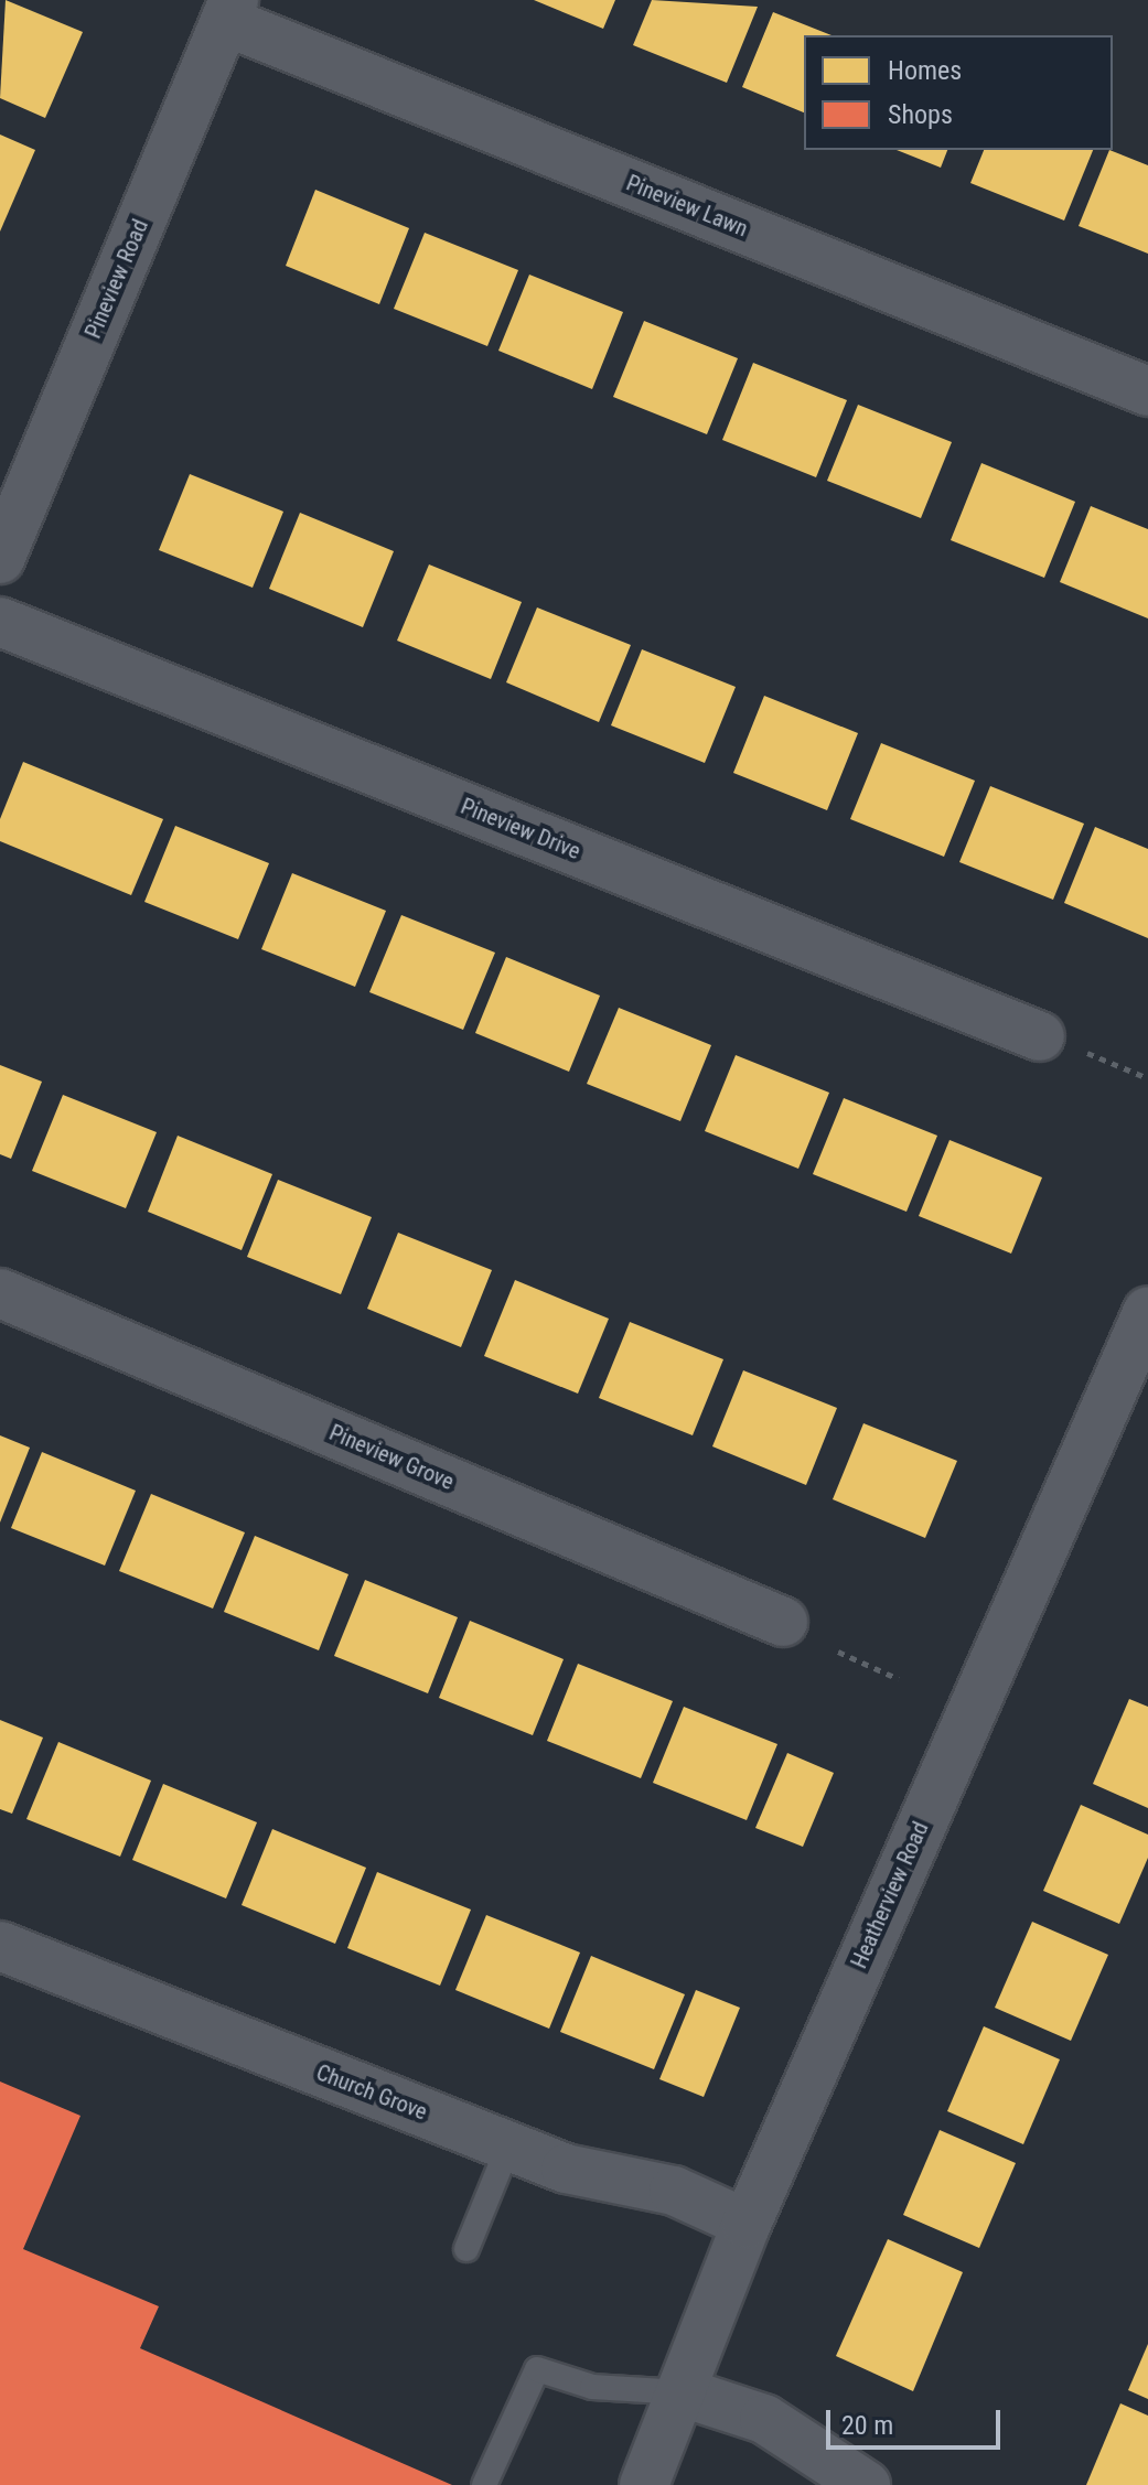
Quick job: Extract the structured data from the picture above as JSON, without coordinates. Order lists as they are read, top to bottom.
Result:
{
  "streets": {
    "street": [
      "Pineview Lawn",
      "Pineview Road",
      "Pineview Drive",
      "Pineview Grove",
      "Heatherview Road",
      "Church Grove"
    ]
  },
  "crossings": [
    ["Pineview Lawn", "Pineview Road"],
    ["Heatherview Road", "Church Grove"]
  ],
  "legend": ["Homes", "Shops"],
  "scale_bar": "20 m"
}
